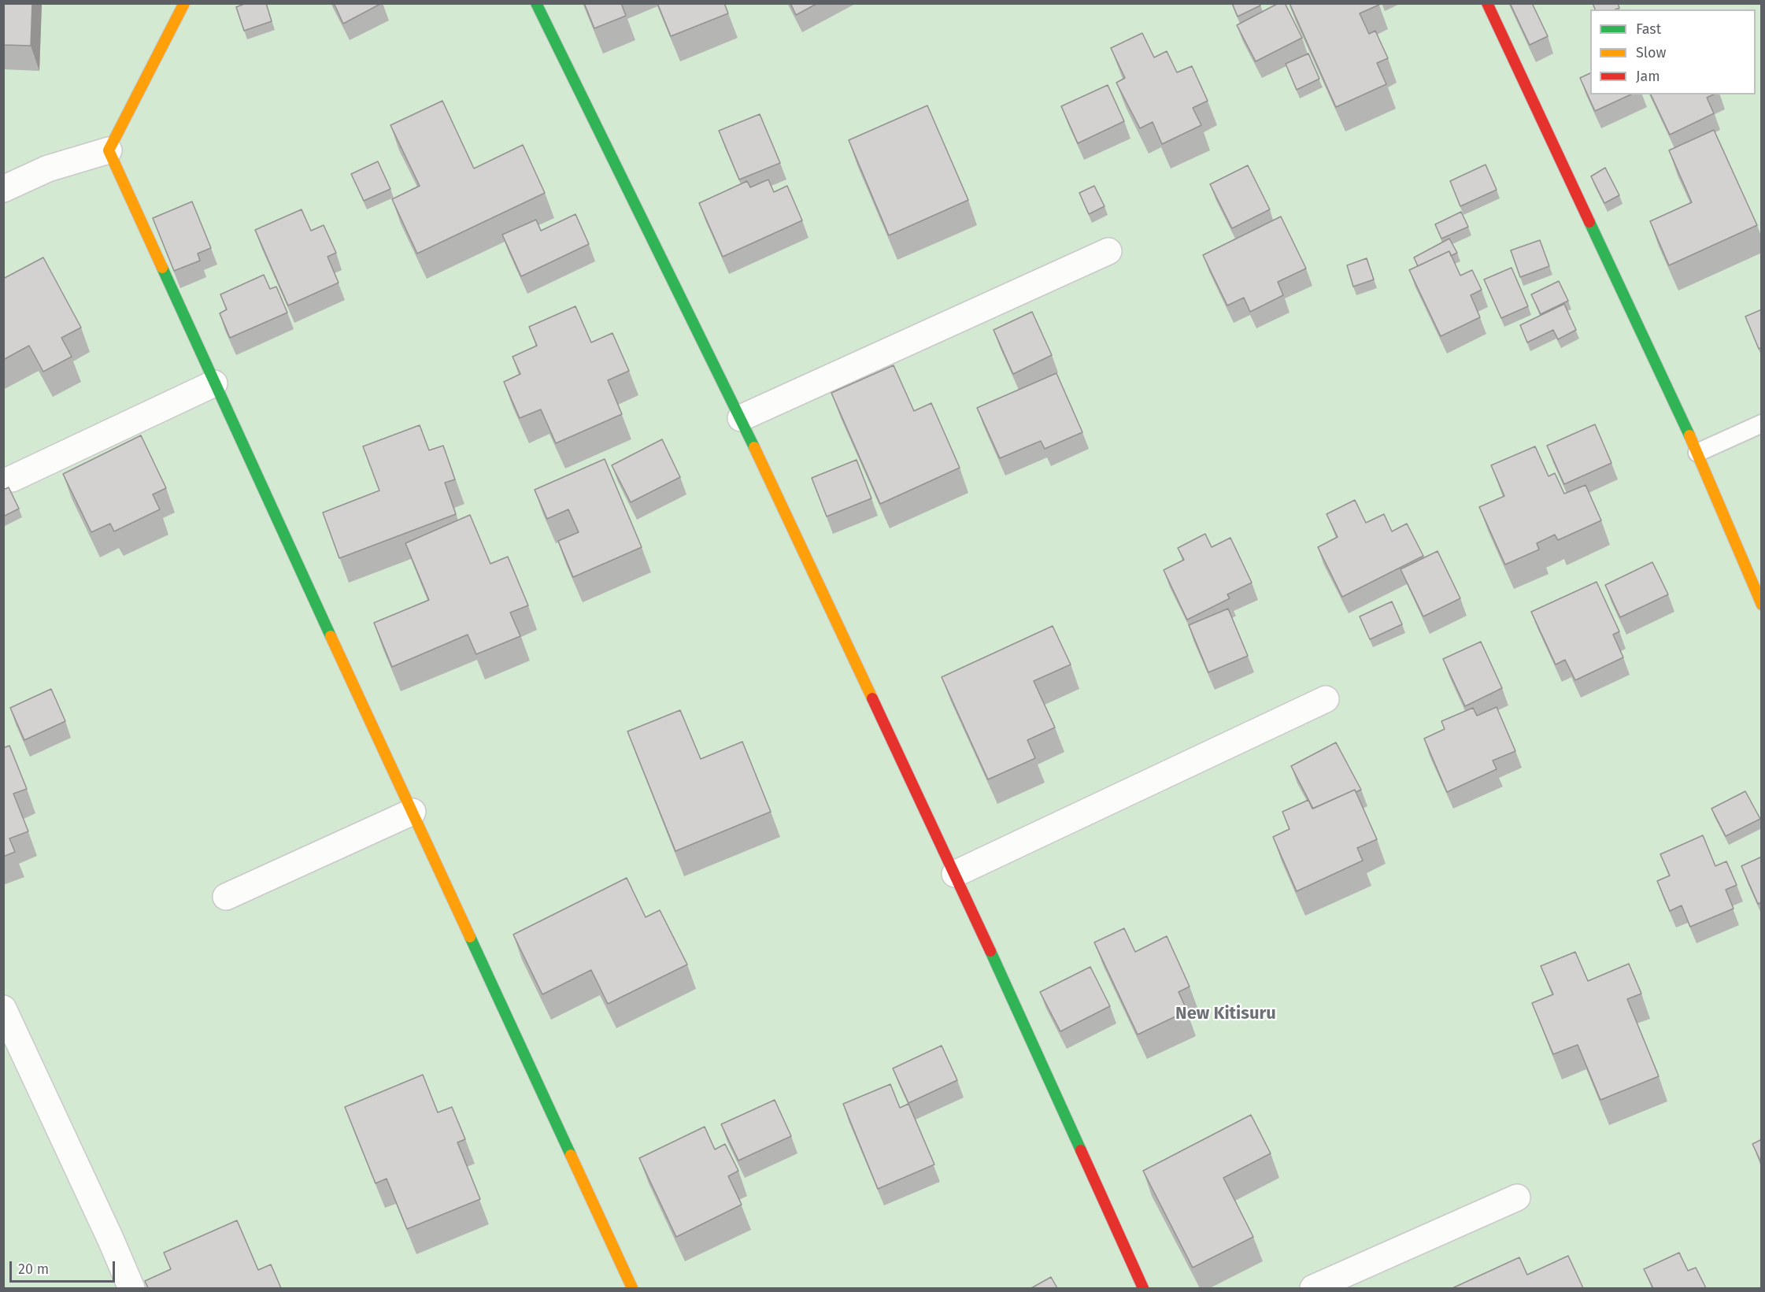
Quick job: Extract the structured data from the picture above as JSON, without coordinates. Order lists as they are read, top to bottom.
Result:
{
  "districts": ["New Kitisuru"],
  "legend": ["Fast", "Slow", "Jam"],
  "scale_bar": "20 m"
}
